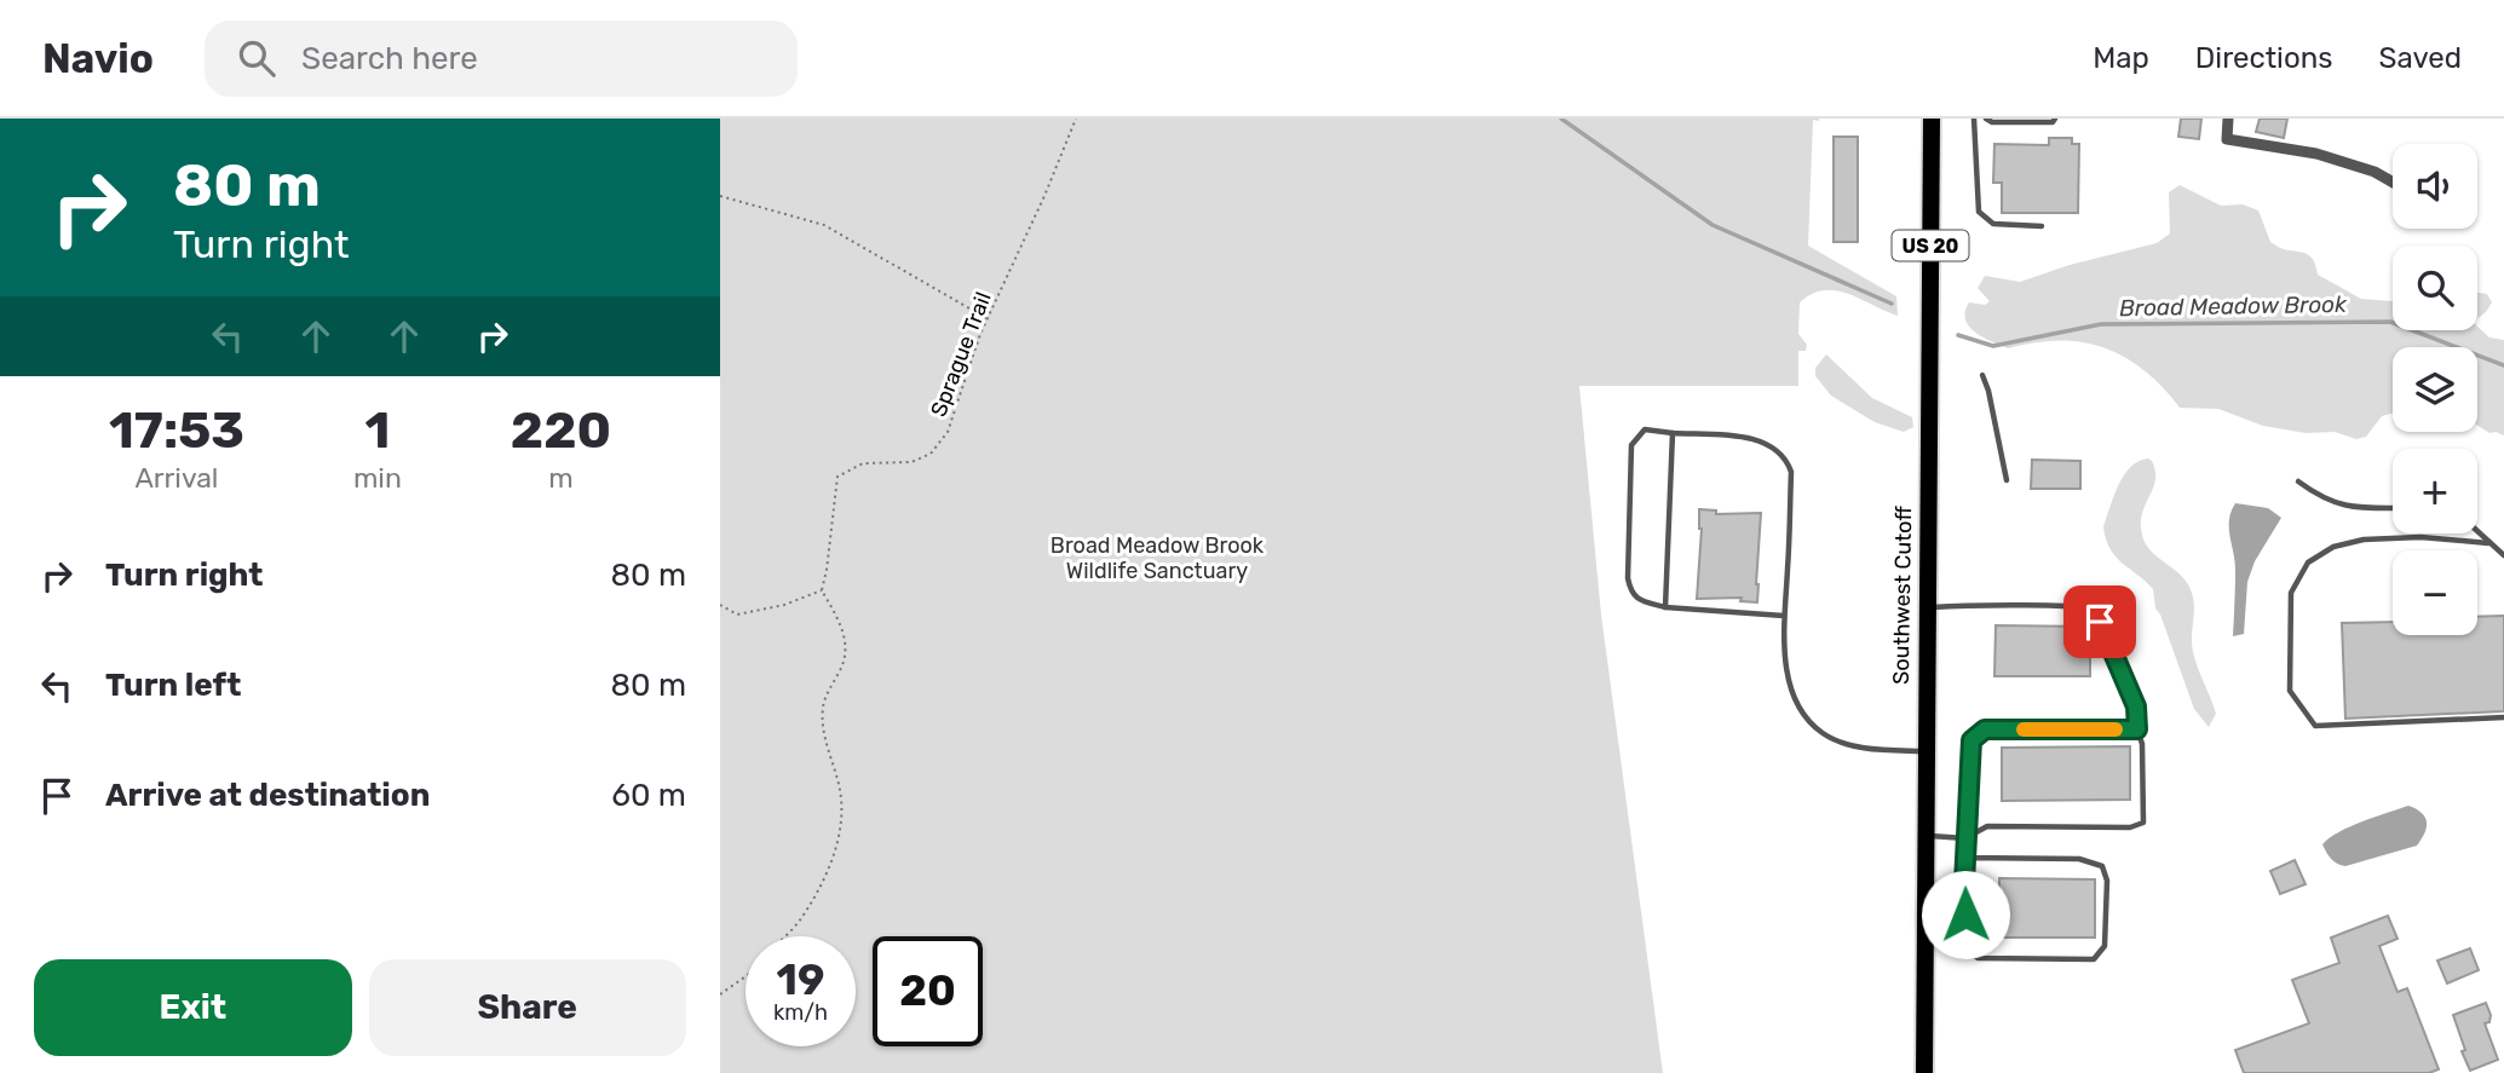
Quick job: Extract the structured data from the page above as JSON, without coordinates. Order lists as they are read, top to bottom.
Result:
{
  "streets": {
    "main road": ["US 20", "Southwest Cutoff"],
    "path": ["Sprague Trail"]
  },
  "water": ["Broad Meadow Brook"],
  "parks": ["Broad Meadow Brook Wildlife Sanctuary"],
  "page": {
    "header": "Navio",
    "search": "Search here",
    "nav": ["Map", "Directions", "Saved"],
    "turn": ["80 m", "Turn right"],
    "map_buttons": ["+", "−"],
    "eta": [
      "17:53",
      "Arrival",
      "1",
      "min",
      "220",
      "m"
    ],
    "list": [
      {
        "name": "Turn right",
        "value": "80 m"
      },
      {
        "name": "Turn left",
        "value": "80 m"
      },
      {
        "name": "Arrive at destination",
        "value": "60 m"
      }
    ],
    "speed": "19 km/h",
    "limit": "20",
    "buttons": ["Exit", "Share"]
  }
}
